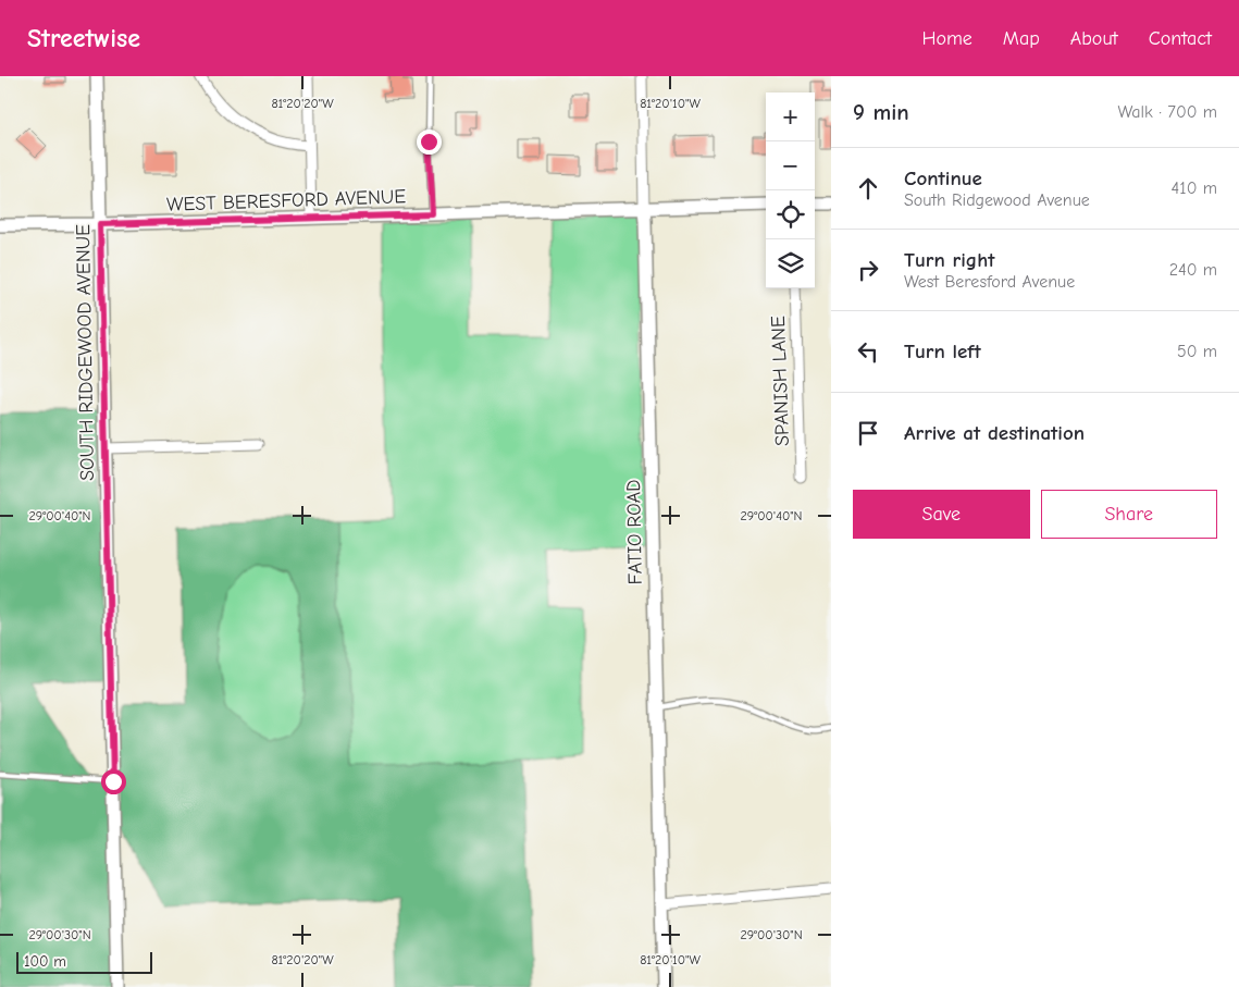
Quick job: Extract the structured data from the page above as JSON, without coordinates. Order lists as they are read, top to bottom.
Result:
{
  "streets": {
    "street": [
      "WEST BERESFORD AVENUE",
      "SOUTH RIDGEWOOD AVENUE",
      "SPANISH LANE",
      "FATIO ROAD"
    ]
  },
  "crossings": [
    ["WEST BERESFORD AVENUE", "SOUTH RIDGEWOOD AVENUE"],
    ["WEST BERESFORD AVENUE", "FATIO ROAD"]
  ],
  "scale_bar": "100 m",
  "page": {
    "header": "Streetwise",
    "nav": [
      "Home",
      "Map",
      "About",
      "Contact"
    ],
    "heading": ["9 min", "Walk · 700 m"],
    "map_buttons": ["+", "−"],
    "list": [
      ["Continue", "South Ridgewood Avenue", "410 m"],
      ["Turn right", "West Beresford Avenue", "240 m"],
      ["Turn left", "50 m"],
      "Arrive at destination"
    ],
    "buttons": ["Save", "Share"],
    "scale": "100 m"
  },
  "coordinates": [
    "81°20'20\"W",
    "81°20'10\"W",
    "29°00'40\"N",
    "29°00'30\"N"
  ]
}
